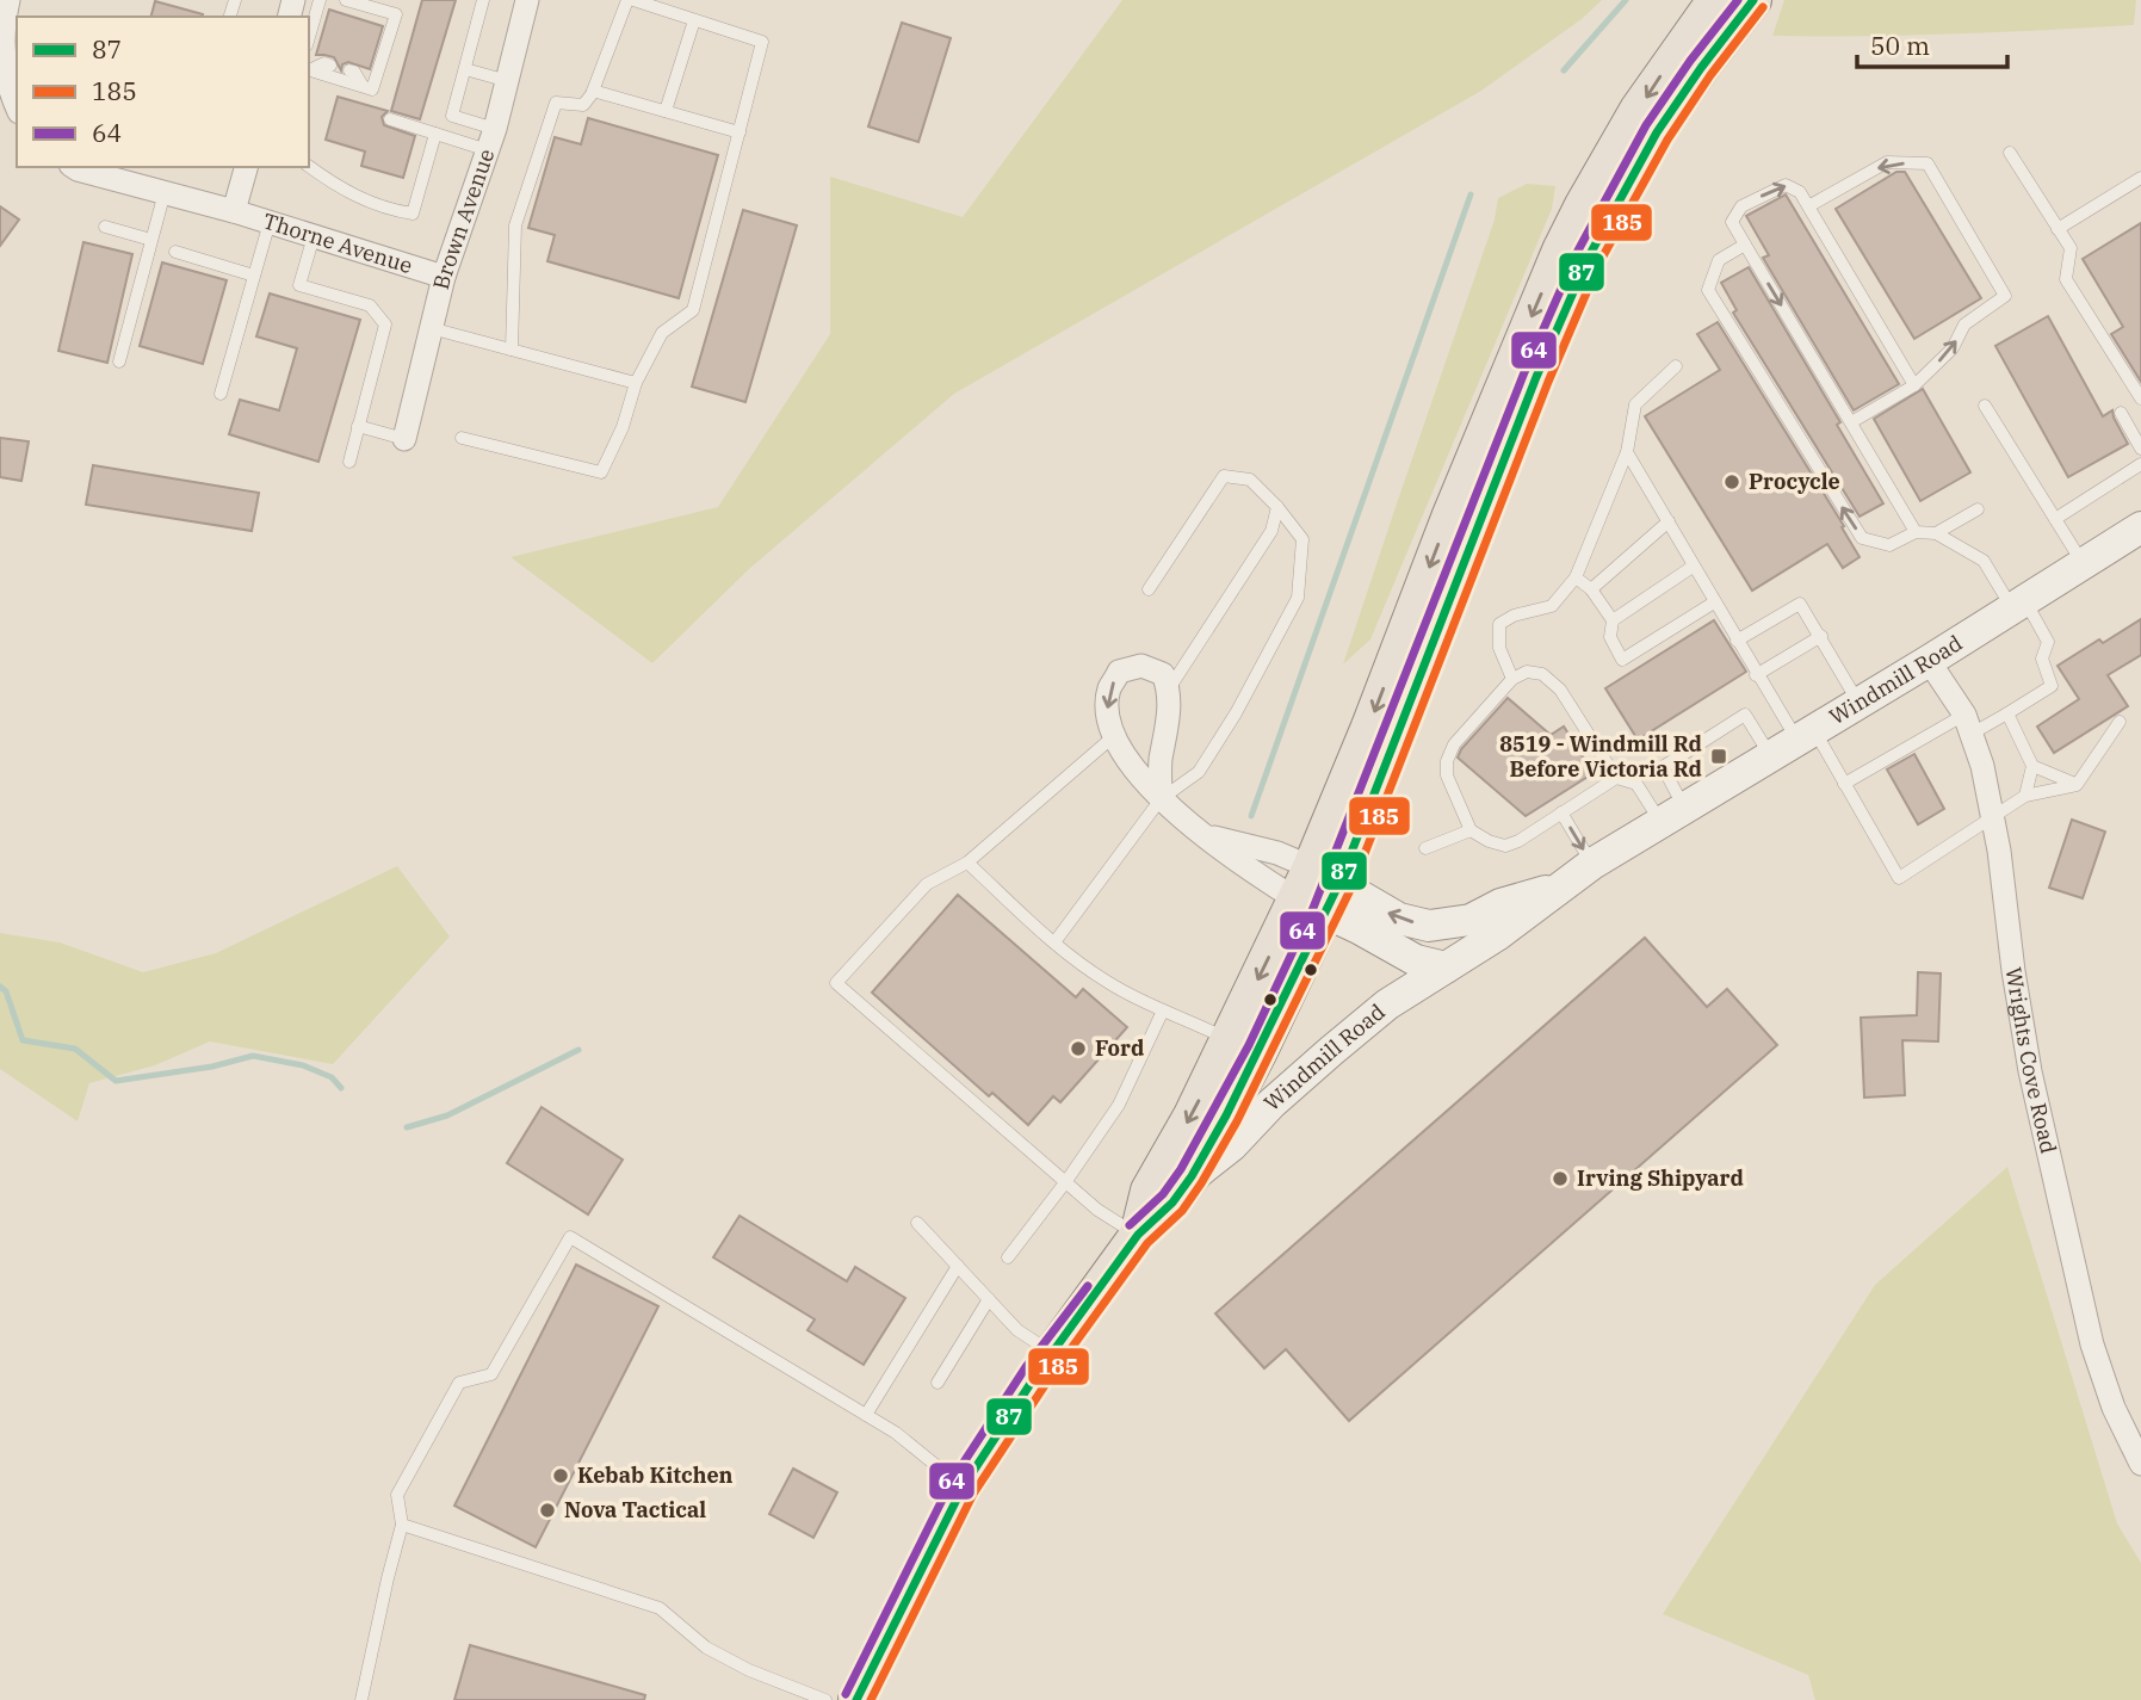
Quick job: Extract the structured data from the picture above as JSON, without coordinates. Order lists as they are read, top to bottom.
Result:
{
  "streets": {
    "main road": ["Windmill Road"],
    "street": ["Brown Avenue", "Thorne Avenue", "Wrights Cove Road"]
  },
  "crossings": [
    ["Brown Avenue", "Thorne Avenue"],
    ["Windmill Road", "Wrights Cove Road"]
  ],
  "places": {
    "other": [
      "Procycle",
      "Ford",
      "Irving Shipyard",
      "Kebab Kitchen",
      "Nova Tactical"
    ],
    "transit": ["8519 - Windmill Rd Before Victoria Rd"]
  },
  "lines": ["transit line 87", "transit line 64", "transit line 185"],
  "legend": ["87", "185", "64"],
  "scale_bar": "50 m"
}
